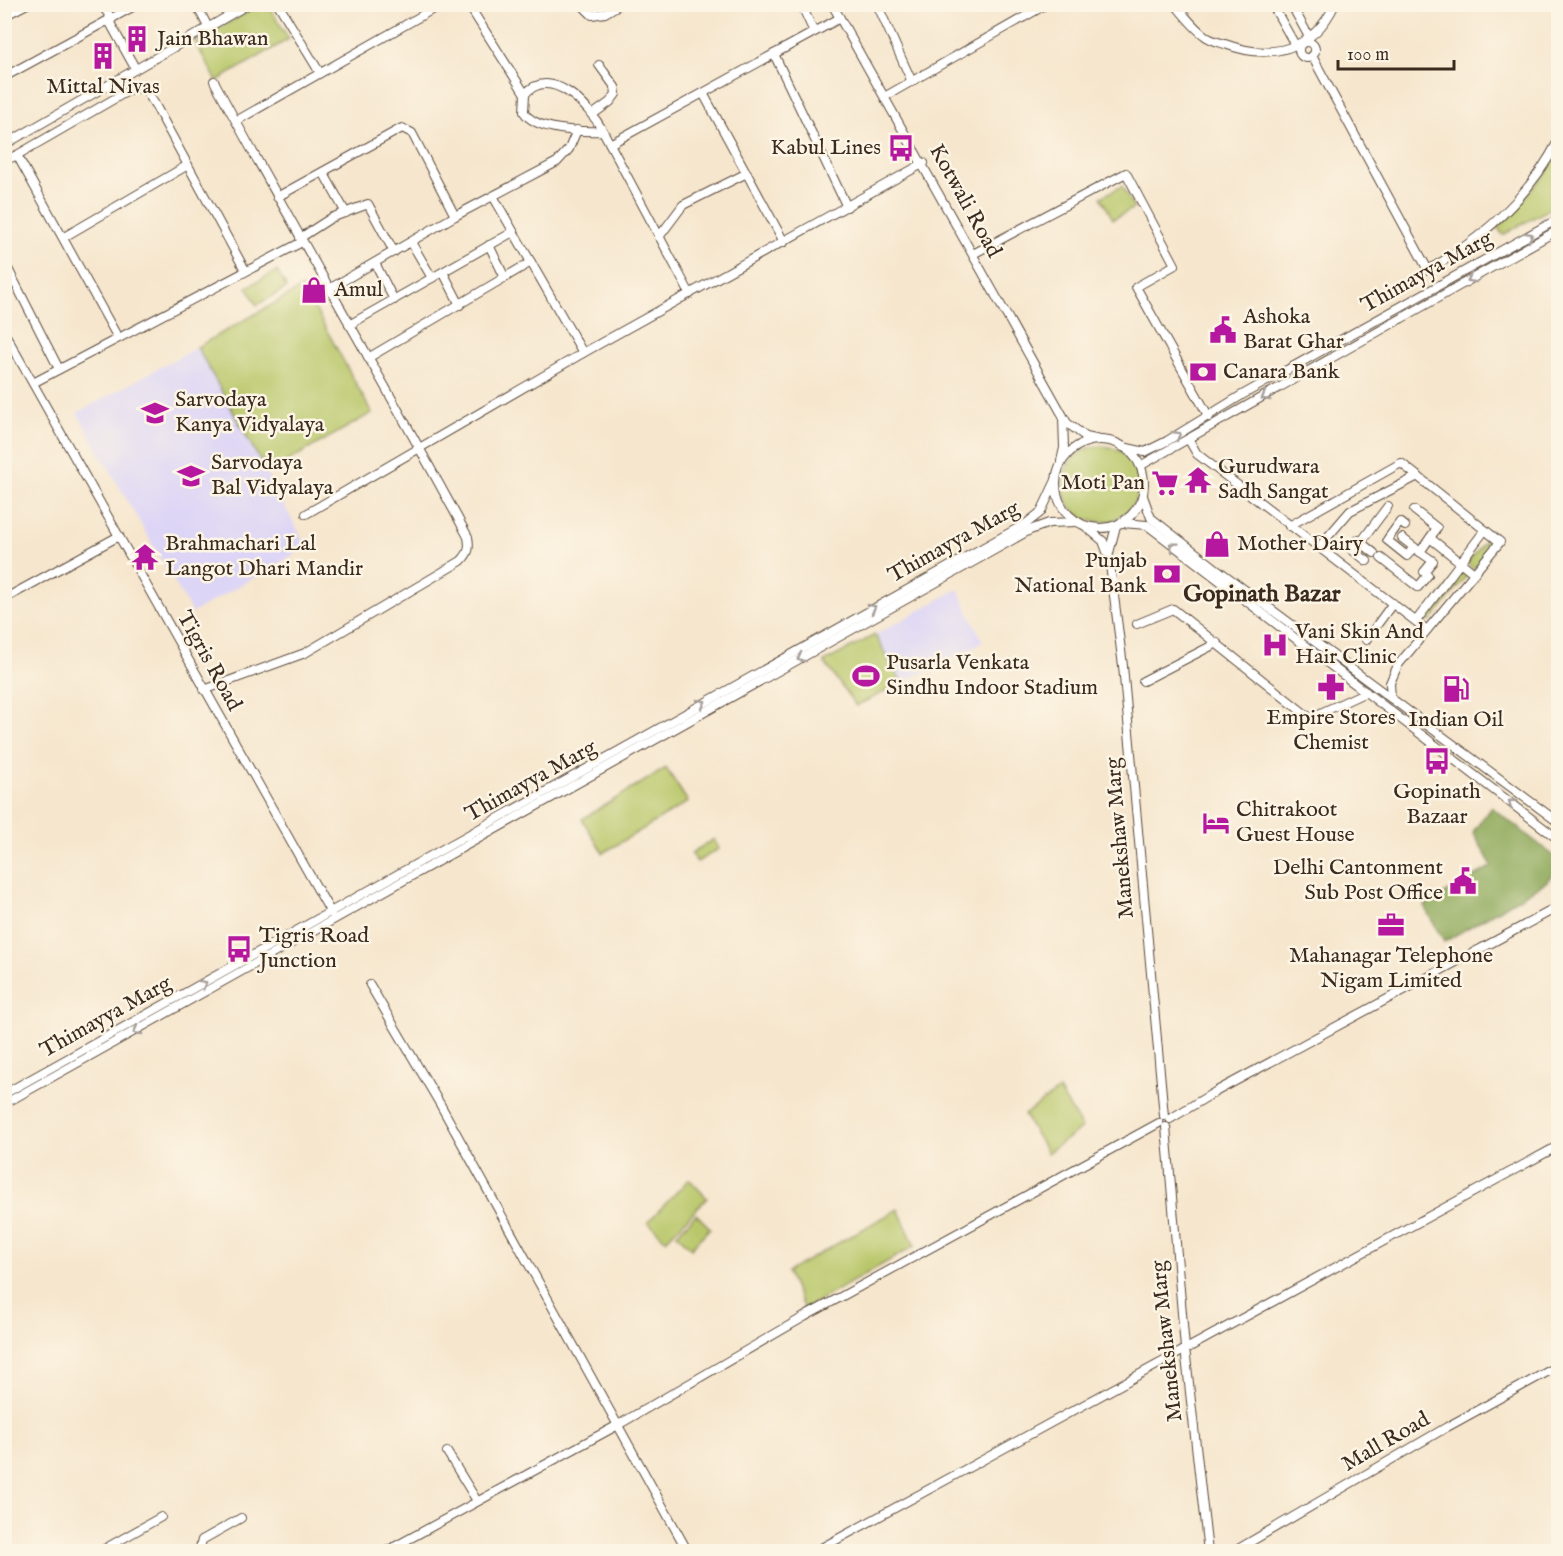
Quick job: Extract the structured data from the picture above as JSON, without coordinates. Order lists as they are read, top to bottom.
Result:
{
  "streets": {
    "street": [
      "Kotwali Road",
      "Thimayya Marg",
      "Tigris Road",
      "Manekshaw Marg",
      "Mall Road"
    ]
  },
  "crossings": [
    ["Thimayya Marg", "Tigris Road"],
    ["Thimayya Marg", "Manekshaw Marg"]
  ],
  "districts": ["Gopinath Bazar"],
  "places": {
    "building": ["Jain Bhawan", "Mittal Nivas"],
    "bus stop": ["Kabul Lines", "Gopinath Bazaar", "Tigris Road Junction"],
    "shop": ["Amul", "Mother Dairy"],
    "public building": ["Ashoka Barat Ghar", "Delhi Cantonment Sub Post Office"],
    "bank": ["Canara Bank", "Punjab National Bank"],
    "school or university": ["Sarvodaya Kanya Vidyalaya", "Sarvodaya Bal Vidyalaya"],
    "temple": ["Gurudwara Sadh Sangat", "Brahmachari Lal Langot Dhari Mandir"],
    "supermarket": ["Moti Pan"],
    "hospital": ["Vani Skin And Hair Clinic"],
    "sports": ["Pusarla Venkata Sindhu Indoor Stadium"],
    "pharmacy": ["Empire Stores Chemist"],
    "fuel station": ["Indian Oil"],
    "hotel": ["Chitrakoot Guest House"],
    "office": ["Mahanagar Telephone Nigam Limited"]
  },
  "scale_bar": "100 m"
}
